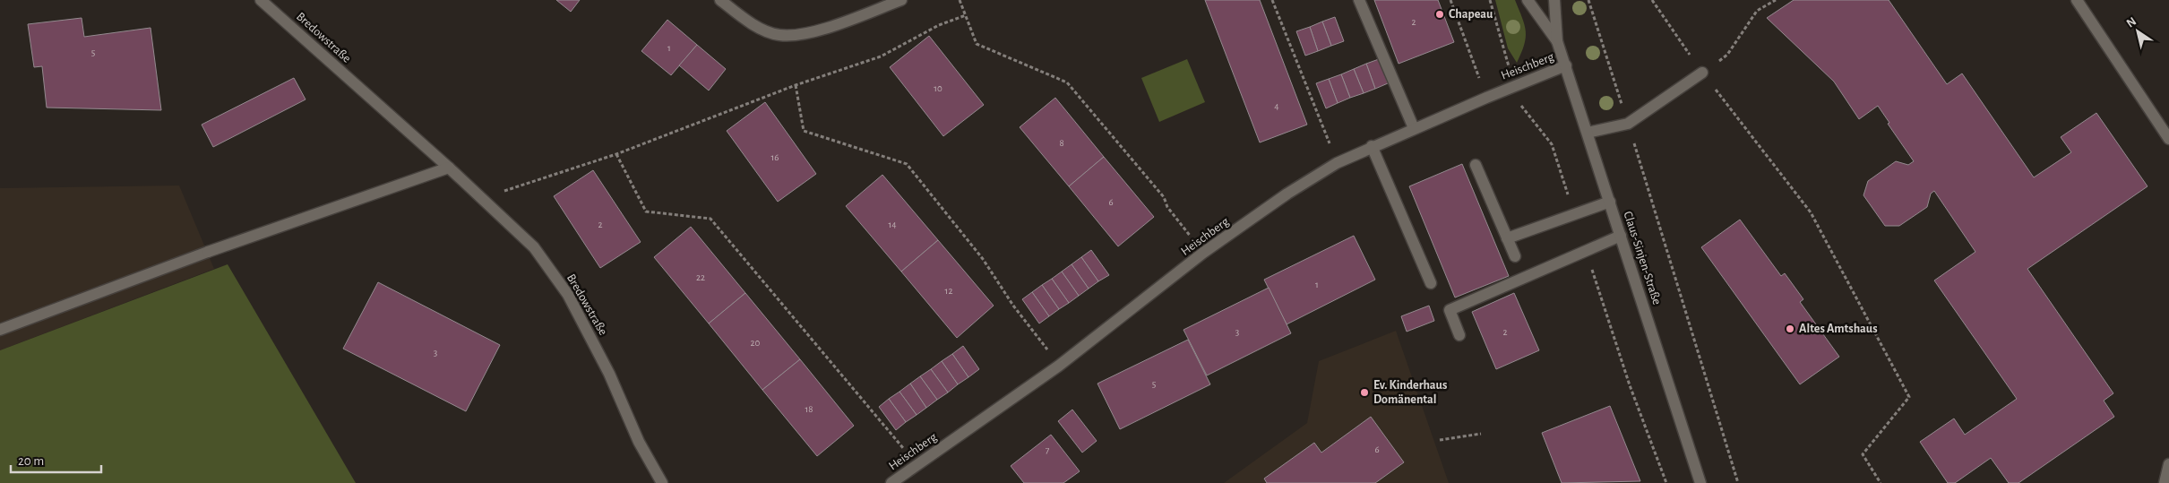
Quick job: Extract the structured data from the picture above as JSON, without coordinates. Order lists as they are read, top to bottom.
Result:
{
  "streets": {
    "street": ["Bredowstraße", "Heischberg", "Claus-Sinjen-Straße"]
  },
  "crossings": [
    ["Heischberg", "Claus-Sinjen-Straße"]
  ],
  "places": ["Chapeau", "Altes Amtshaus", "Ev. Kinderhaus Domänental"],
  "house_numbers": [
    "2",
    "1",
    "5",
    "10",
    "4",
    "8",
    "16",
    "6",
    "2",
    "14",
    "22",
    "1",
    "12",
    "3",
    "2",
    "20",
    "3",
    "5",
    "18",
    "6",
    "7"
  ],
  "scale_bar": "20 m",
  "north": "top left"
}
